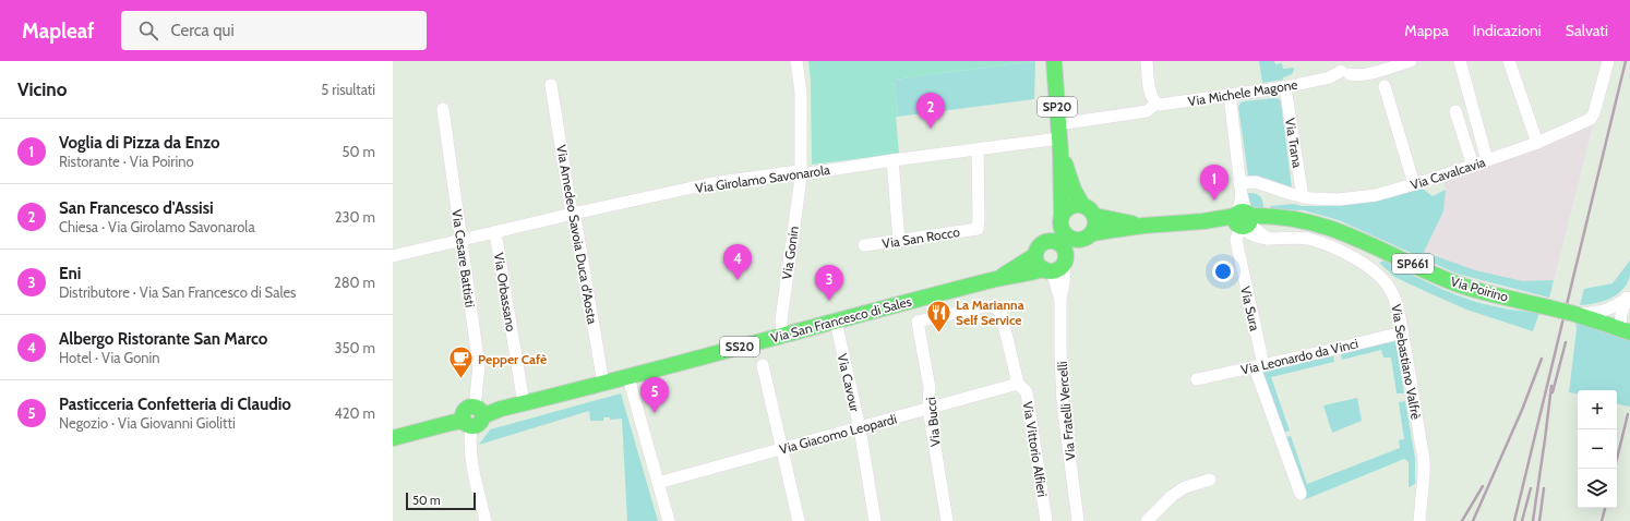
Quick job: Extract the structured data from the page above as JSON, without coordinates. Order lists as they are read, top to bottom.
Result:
{
  "streets": {
    "main road": [
      "SP20",
      "SP661",
      "Via Poirino",
      "Via San Francesco di Sales",
      "SS20"
    ],
    "street": [
      "Via Michele Magone",
      "Via Trana",
      "Via Cavalcavia",
      "Via Girolamo Savonarola",
      "Via Amedeo Savoia Duca d'Aosta",
      "Via San Rocco",
      "Via Gonin",
      "Via Cesare Battisti",
      "Via Orbassano",
      "Via Sura",
      "Via Leonardo da Vinci",
      "Via Sebastiano Valfrè",
      "Via Cavour",
      "Via Fratelli Vercelli",
      "Via Bucci",
      "Via Giacomo Leopardi",
      "Via Vittorio Alfieri"
    ]
  },
  "crossings": [
    ["Via Michele Magone", "SP20"],
    ["Via Michele Magone", "Via Trana"],
    ["Via Michele Magone", "Via Girolamo Savonarola"],
    ["SP20", "Via Girolamo Savonarola"],
    ["Via Trana", "Via Cavalcavia"],
    ["Via Girolamo Savonarola", "Via Amedeo Savoia Duca d'Aosta"],
    ["Via Girolamo Savonarola", "Via San Rocco"],
    ["Via Girolamo Savonarola", "Via Gonin"],
    ["Via Girolamo Savonarola", "Via Cesare Battisti"],
    ["Via Girolamo Savonarola", "Via Orbassano"],
    ["Via Amedeo Savoia Duca d'Aosta", "Via San Francesco di Sales"],
    ["Via Gonin", "Via San Francesco di Sales"],
    ["Via Cesare Battisti", "Via San Francesco di Sales"],
    ["Via Poirino", "Via Sura"],
    ["Via Poirino", "Via Sebastiano Valfrè"],
    ["Via Orbassano", "Via San Francesco di Sales"],
    ["Via Sura", "Via Leonardo da Vinci"],
    ["Via Sura", "Via Sebastiano Valfrè"],
    ["Via San Francesco di Sales", "Via Cavour"],
    ["Via San Francesco di Sales", "Via Fratelli Vercelli"],
    ["Via Leonardo da Vinci", "Via Sebastiano Valfrè"],
    ["Via Cavour", "Via Giacomo Leopardi"],
    ["Via Bucci", "Via Giacomo Leopardi"],
    ["Via Bucci", "Via Vittorio Alfieri"],
    ["Via Giacomo Leopardi", "Via Vittorio Alfieri"]
  ],
  "places": {
    "restaurant": ["La Marianna Self Service"],
    "cafe": ["Pepper Cafè"]
  },
  "scale_bar": "50 m",
  "page": {
    "header": "Mapleaf",
    "search": "Cerca qui",
    "nav": ["Mappa", "Indicazioni", "Salvati"],
    "heading": ["Vicino", "5 risultati"],
    "pins": [
      "2",
      "1",
      "4",
      "3",
      "5"
    ],
    "list": [
      {
        "mark": "1",
        "name": "Voglia di Pizza da Enzo",
        "note": "Ristorante · Via Poirino",
        "value": "50 m"
      },
      {
        "mark": "2",
        "name": "San Francesco d'Assisi",
        "note": "Chiesa · Via Girolamo Savonarola",
        "value": "230 m"
      },
      {
        "mark": "3",
        "name": "Eni",
        "note": "Distributore · Via San Francesco di Sales",
        "value": "280 m"
      },
      {
        "mark": "4",
        "name": "Albergo Ristorante San Marco",
        "note": "Hotel · Via Gonin",
        "value": "350 m"
      },
      {
        "mark": "5",
        "name": "Pasticceria Confetteria di Claudio",
        "note": "Negozio · Via Giovanni Giolitti",
        "value": "420 m"
      }
    ],
    "map_buttons": ["+", "−"],
    "scale": "50 m"
  }
}
